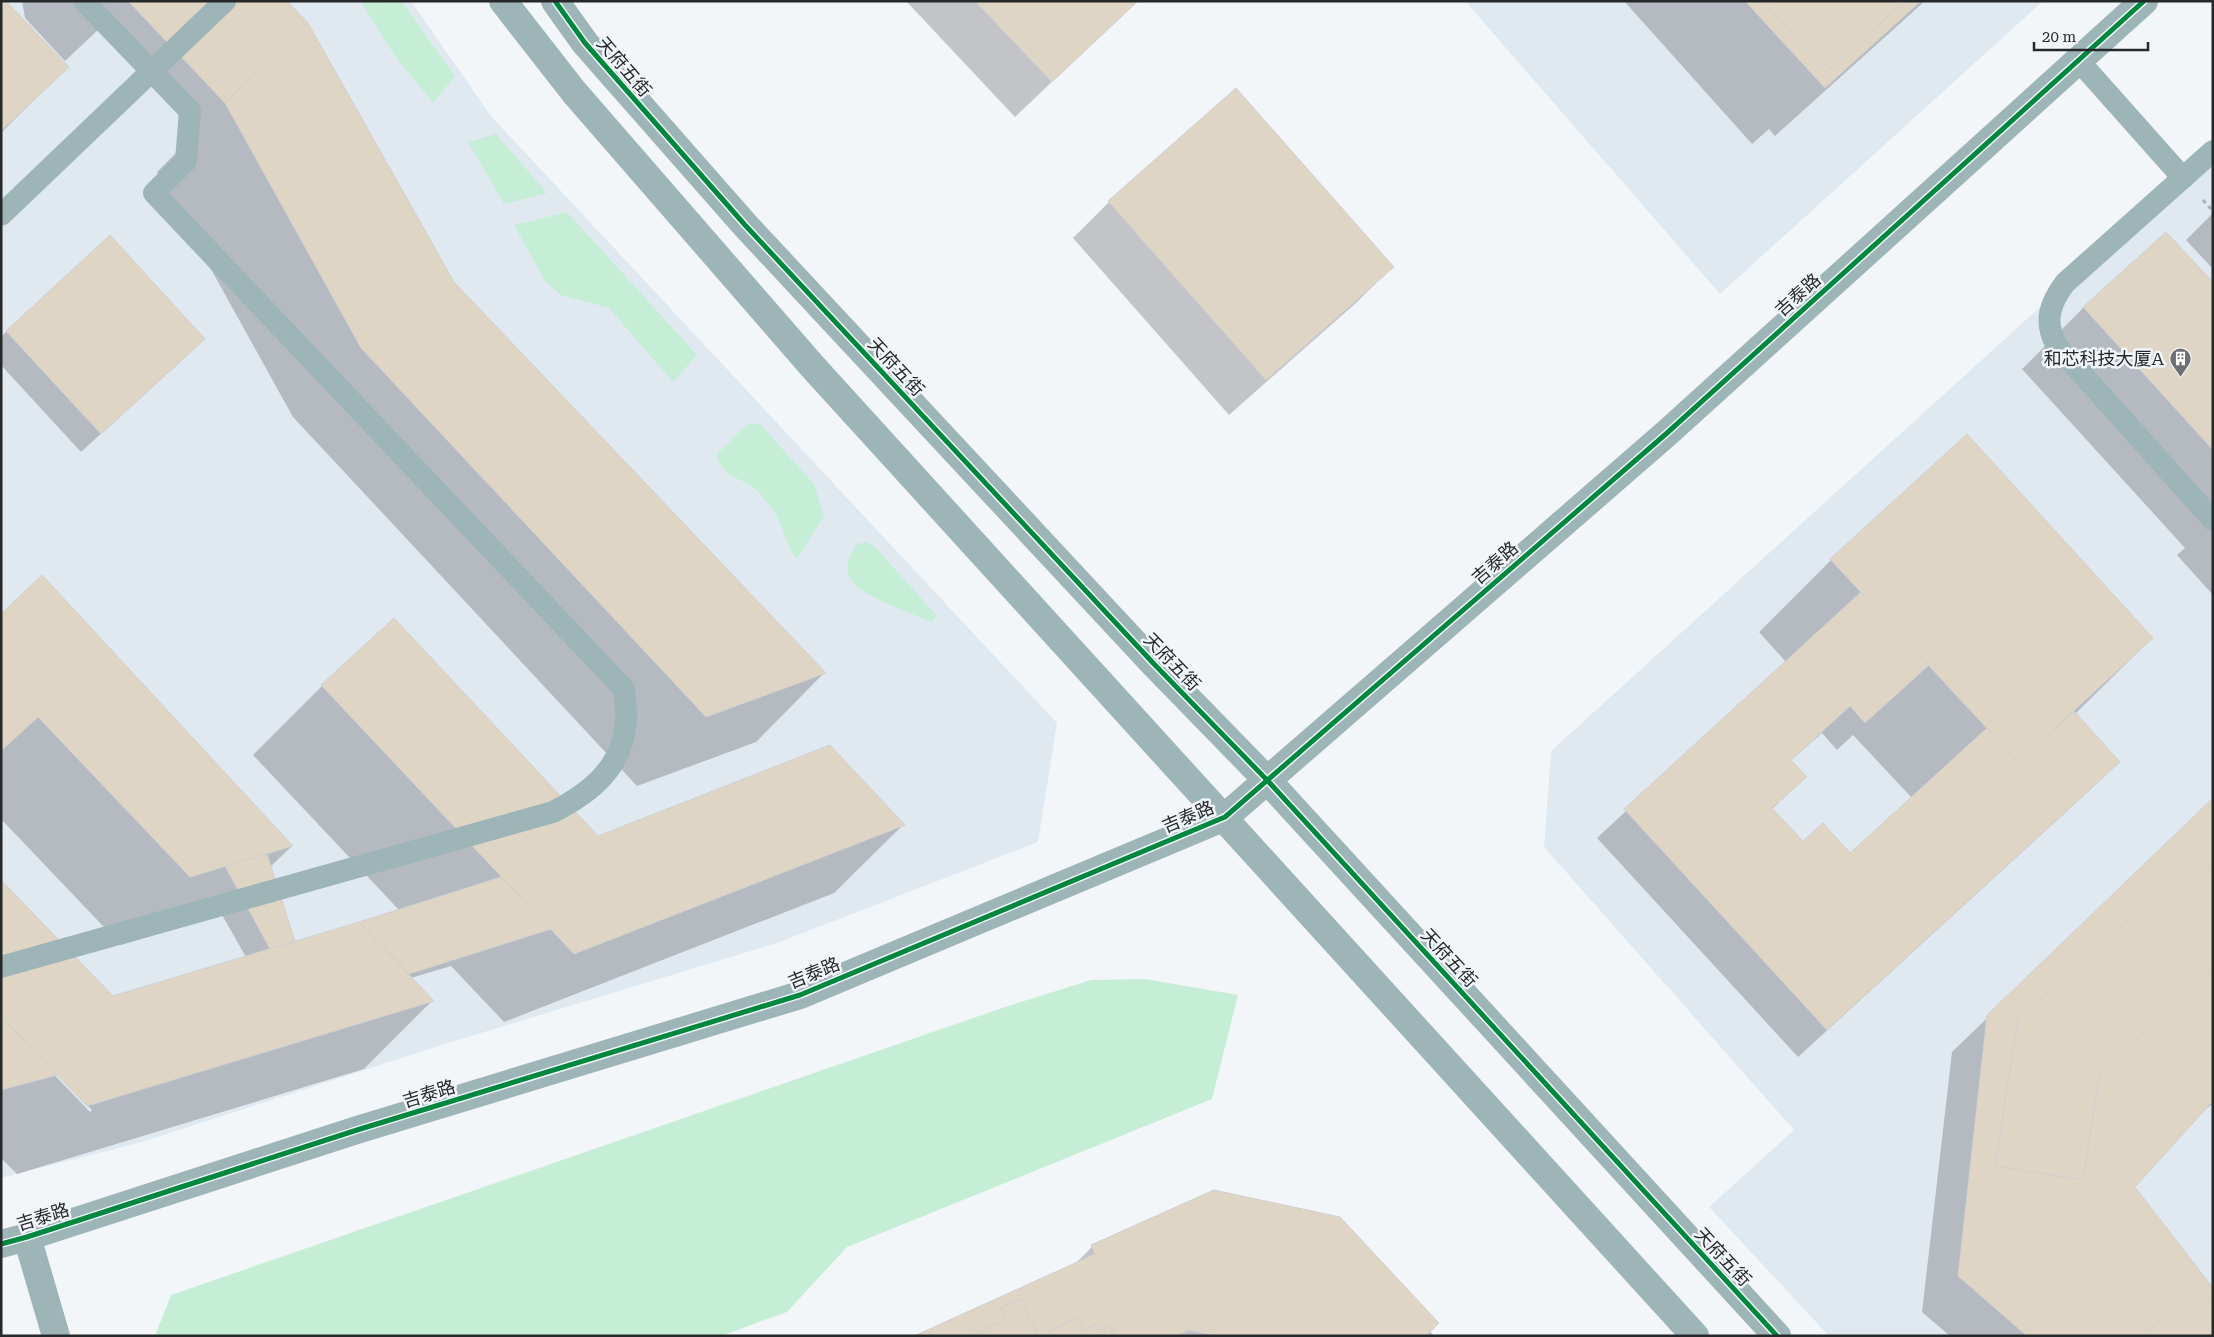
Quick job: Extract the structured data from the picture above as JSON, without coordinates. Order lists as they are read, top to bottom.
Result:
{
  "streets": {
    "street": ["天府五街", "吉泰路"]
  },
  "crossings": [
    ["天府五街", "吉泰路"]
  ],
  "places": {
    "building": ["和芯科技大厦A"]
  },
  "scale_bar": "20 m"
}
